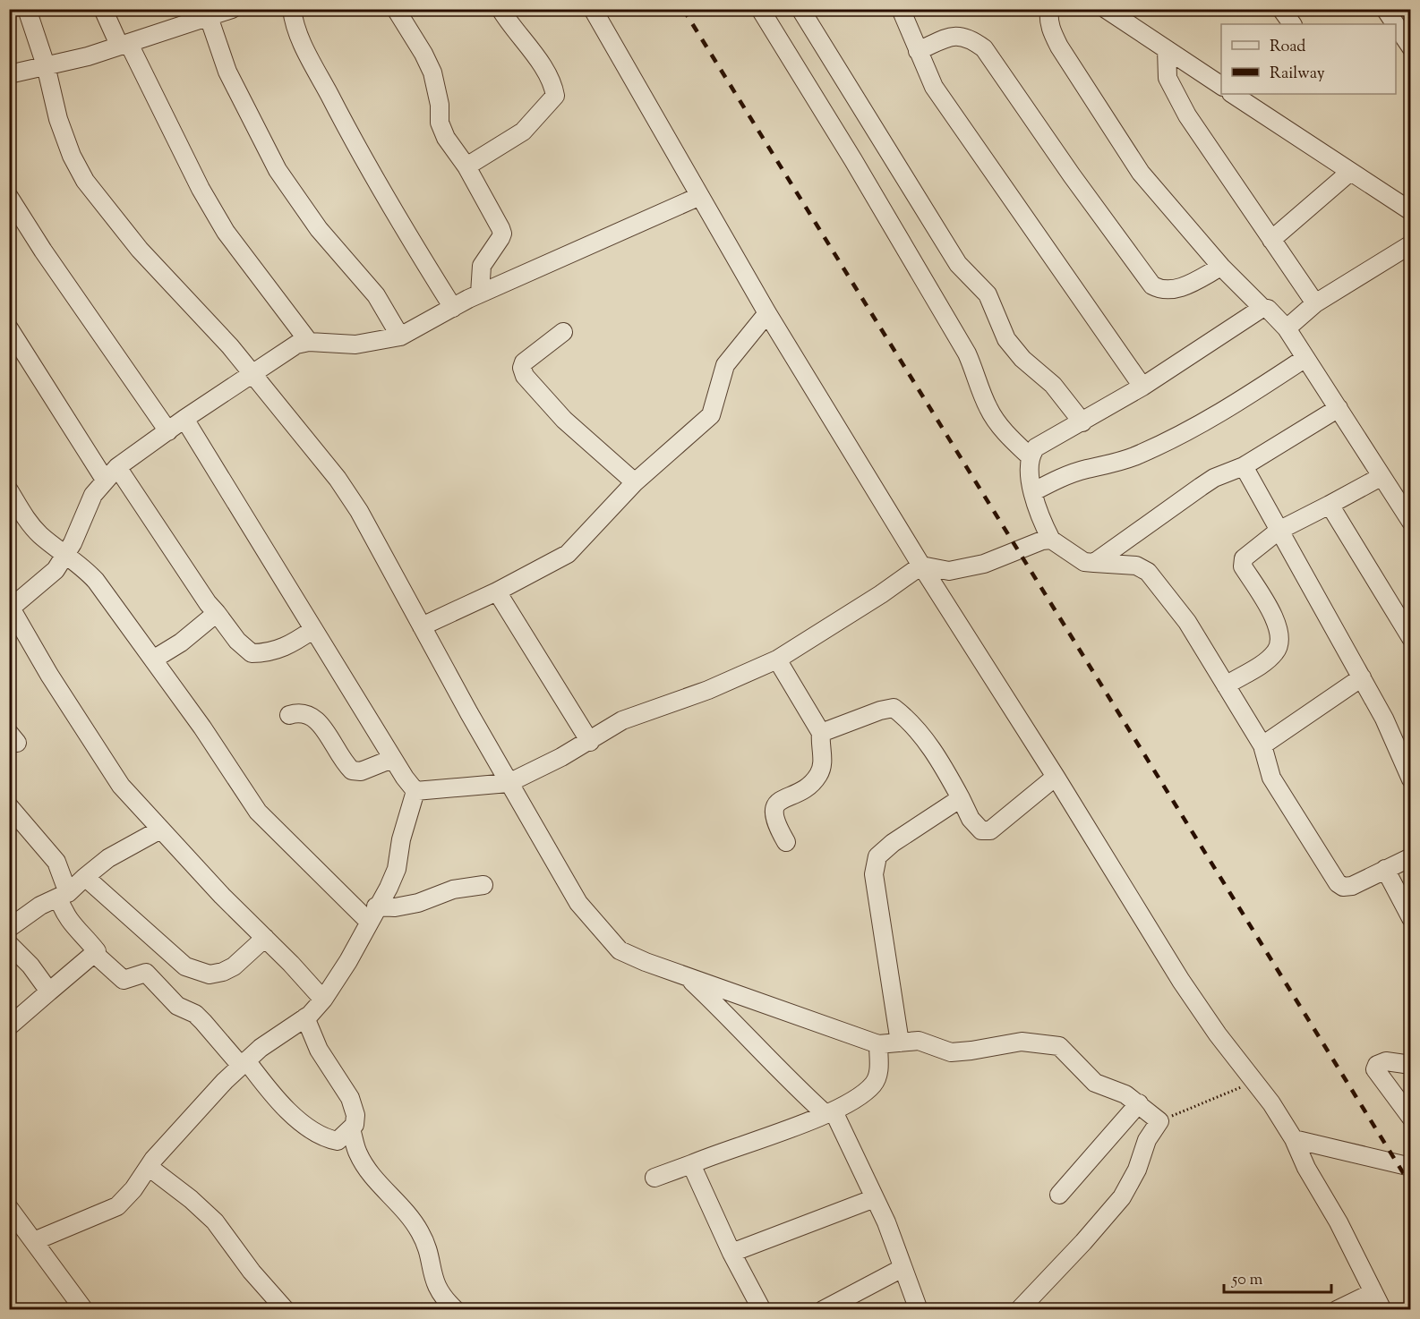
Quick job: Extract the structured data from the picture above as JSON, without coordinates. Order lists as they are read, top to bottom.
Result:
{
  "legend": ["Road", "Railway"],
  "scale_bar": "50 m"
}
